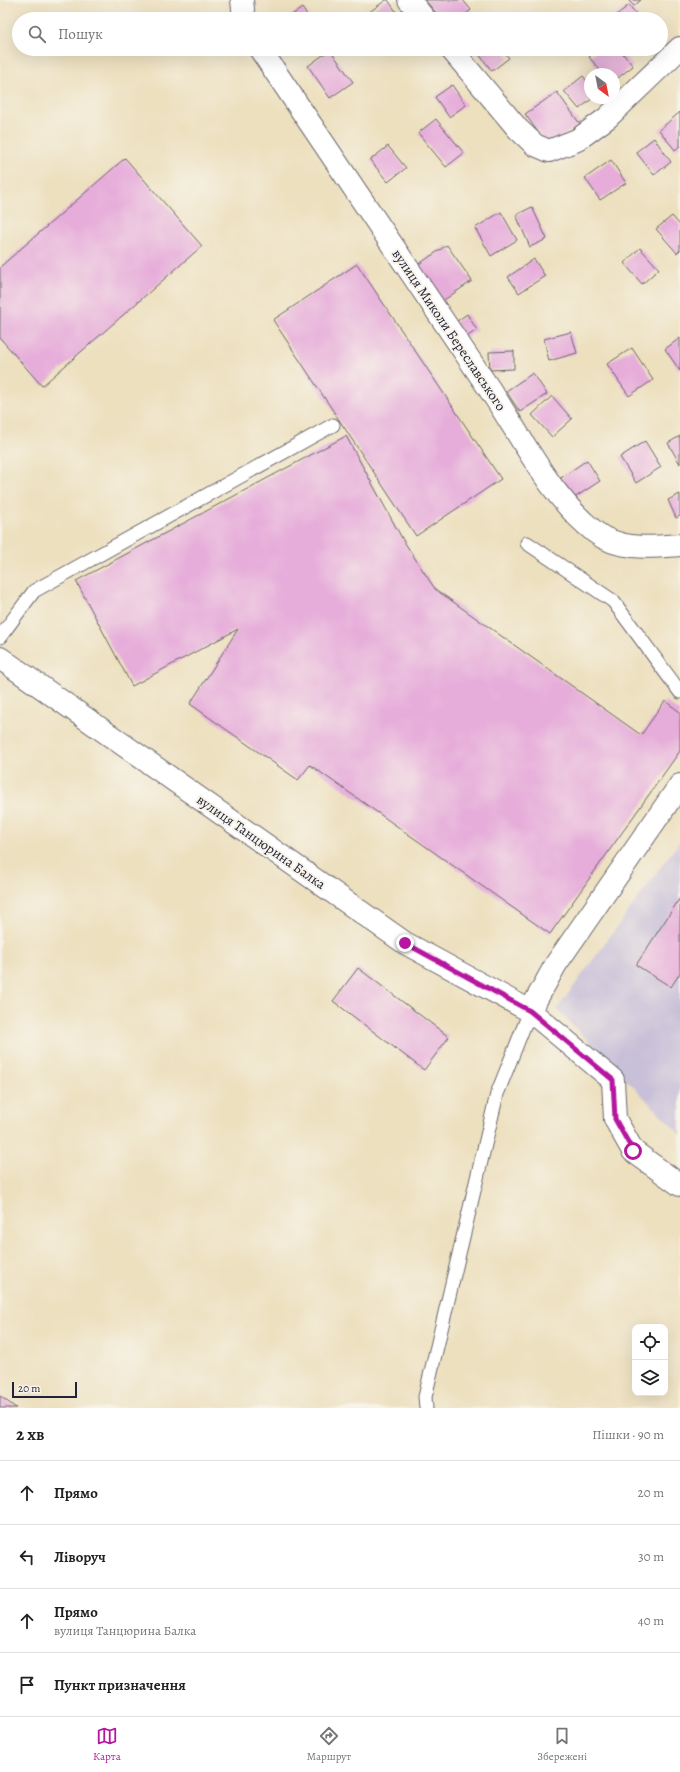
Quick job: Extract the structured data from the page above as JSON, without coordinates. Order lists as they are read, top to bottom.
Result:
{
  "streets": {
    "street": ["вулиця Миколи Береславського", "вулиця Танцюрина Балка"]
  },
  "scale_bar": "20 m",
  "north": "bottom right",
  "page": {
    "search": "Пошук",
    "scale": "20 m",
    "heading": ["2 хв", "Пішки · 90 m"],
    "list": [
      ["Прямо", "20 m"],
      ["Ліворуч", "30 m"],
      ["Прямо", "вулиця Танцюрина Балка", "40 m"],
      "Пункт призначення"
    ],
    "nav": ["Карта", "Маршрут", "Збережені"]
  }
}
